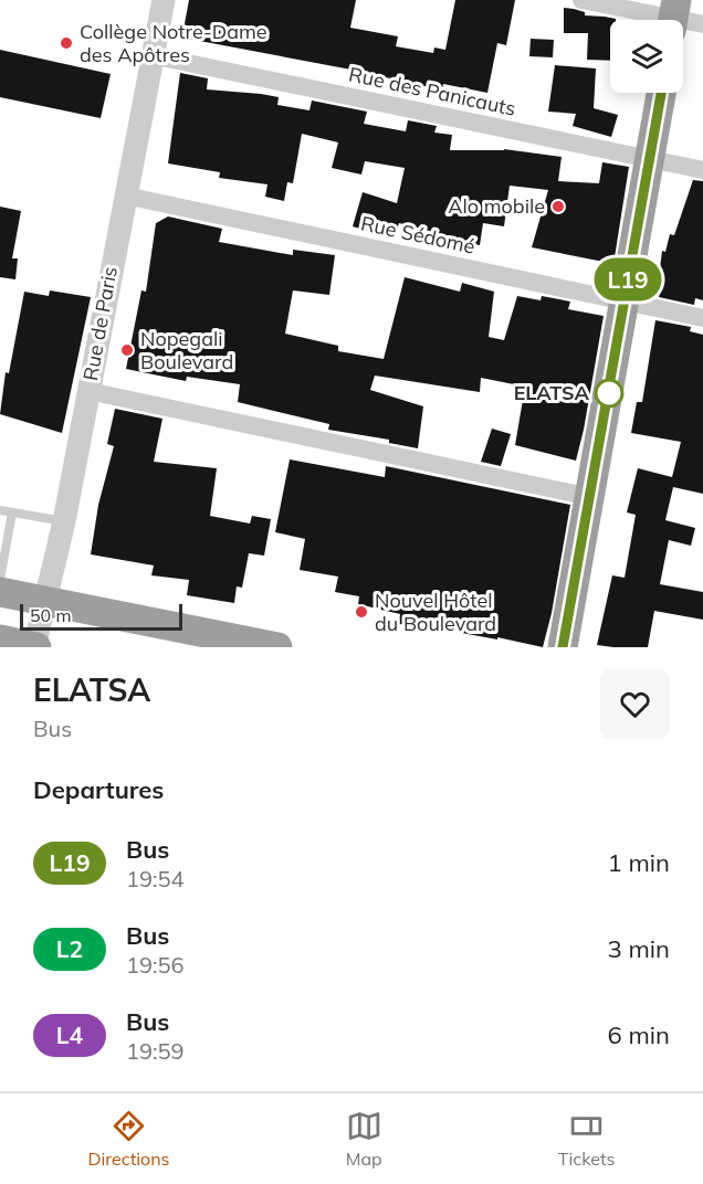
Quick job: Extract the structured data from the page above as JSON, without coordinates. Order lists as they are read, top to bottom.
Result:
{
  "streets": {
    "street": ["Rue des Panicauts", "Rue Sédomé", "Rue de Paris"]
  },
  "crossings": [
    ["Rue des Panicauts", "Rue de Paris"],
    ["Rue Sédomé", "Rue de Paris"]
  ],
  "places": [
    "Collège Notre-Dame des Apôtres",
    "Alo mobile",
    "Nopegali Boulevard",
    "ELATSA",
    "Nouvel Hôtel du Boulevard"
  ],
  "lines": ["bus line L19"],
  "scale_bar": "50 m",
  "page": {
    "on_map": "L19",
    "scale": "50 m",
    "heading": [
      ["ELATSA", "Bus"],
      "Departures"
    ],
    "list": [
      {
        "mark": "L19",
        "name": "Bus",
        "note": "19:54",
        "value": "1 min"
      },
      {
        "mark": "L2",
        "name": "Bus",
        "note": "19:56",
        "value": "3 min"
      },
      {
        "mark": "L4",
        "name": "Bus",
        "note": "19:59",
        "value": "6 min"
      }
    ],
    "tabs": ["Directions", "Map", "Tickets"]
  }
}
